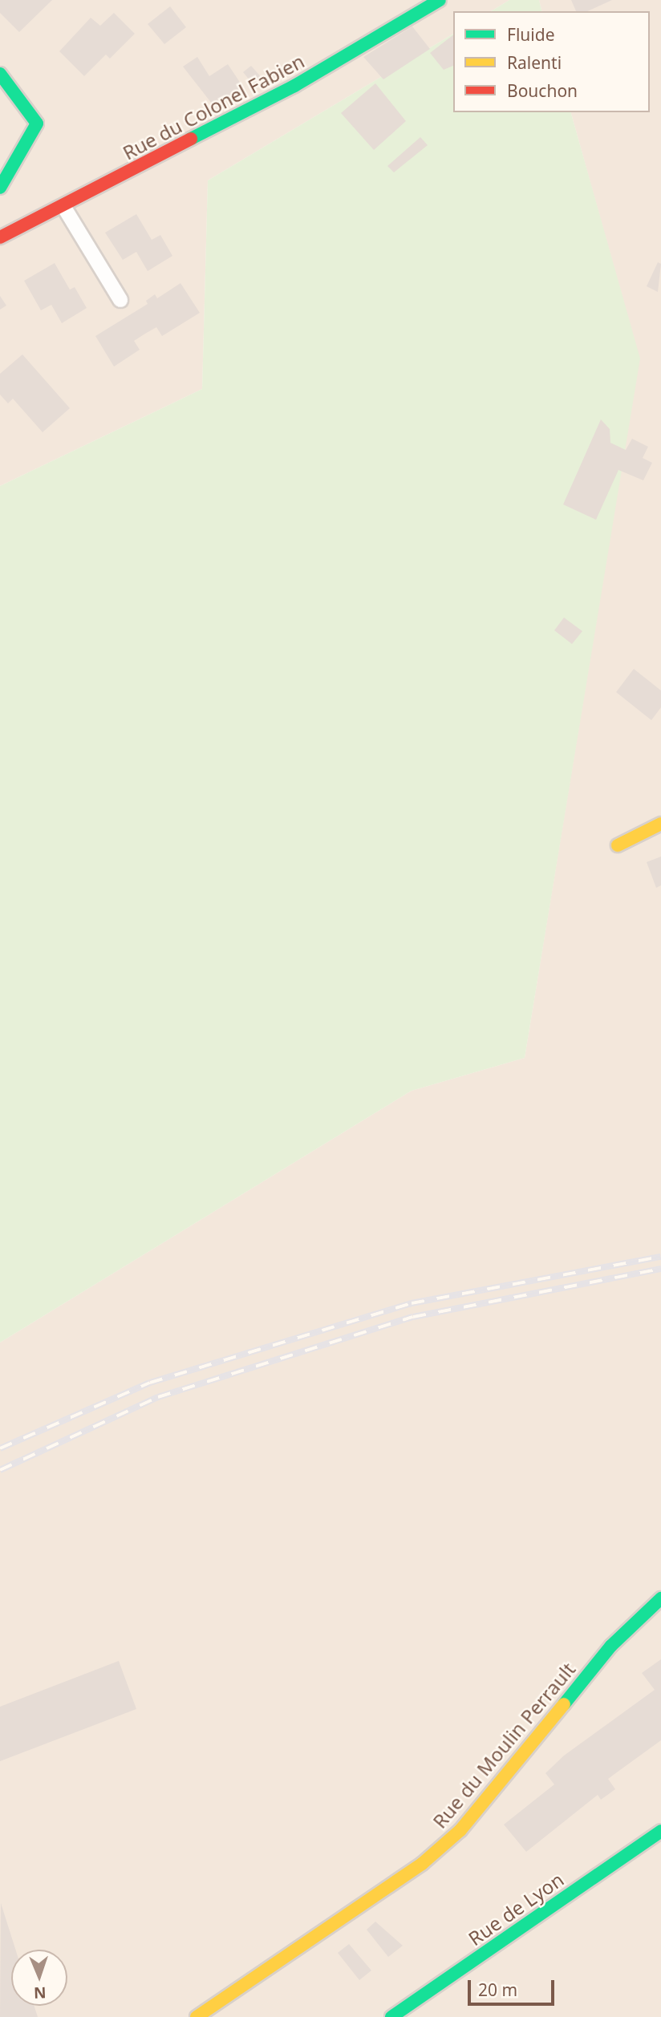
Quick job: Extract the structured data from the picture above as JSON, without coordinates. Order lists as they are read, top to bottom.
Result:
{
  "streets": {
    "street": ["Rue du Colonel Fabien", "Rue du Moulin Perrault", "Rue de Lyon"]
  },
  "legend": ["Fluide", "Ralenti", "Bouchon"],
  "scale_bar": "20 m",
  "north": "bottom"
}
